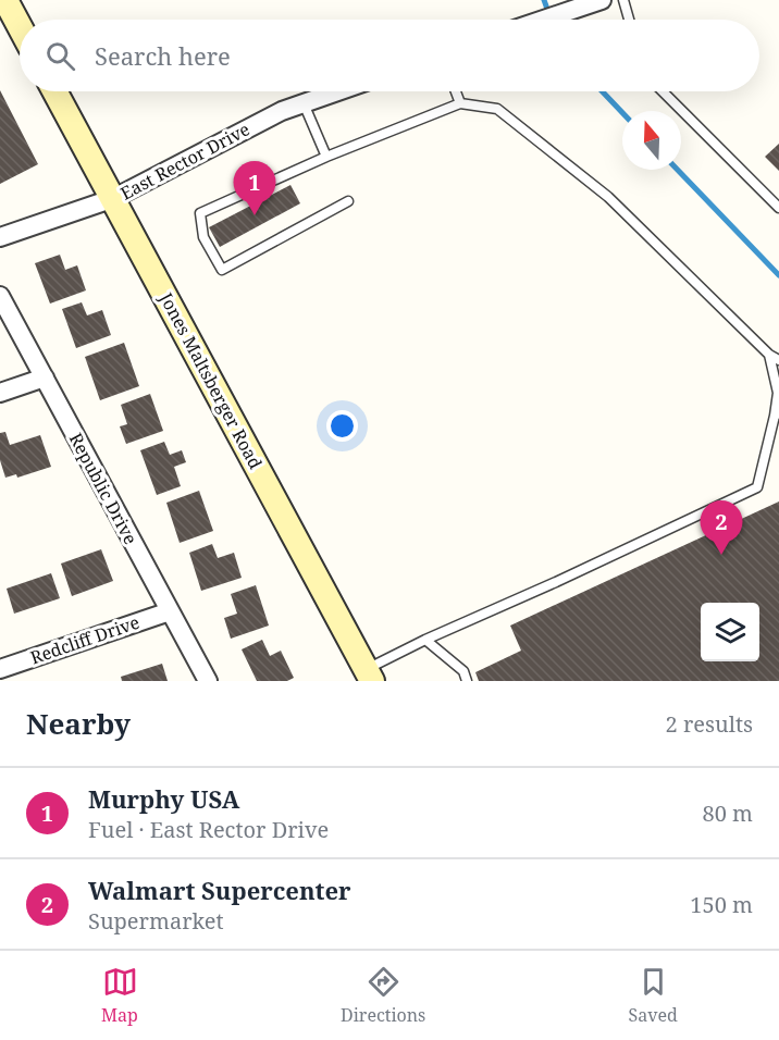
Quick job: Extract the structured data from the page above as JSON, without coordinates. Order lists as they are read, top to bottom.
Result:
{
  "streets": {
    "main road": ["Jones Maltsberger Road"],
    "street": ["East Rector Drive", "Republic Drive", "Redcliff Drive"]
  },
  "crossings": [
    ["East Rector Drive", "Jones Maltsberger Road"],
    ["Republic Drive", "Redcliff Drive"]
  ],
  "north": "top",
  "page": {
    "search": "Search here",
    "pins": ["1", "2"],
    "heading": ["Nearby", "2 results"],
    "list": [
      {
        "mark": "1",
        "name": "Murphy USA",
        "note": "Fuel · East Rector Drive",
        "value": "80 m"
      },
      {
        "mark": "2",
        "name": "Walmart Supercenter",
        "note": "Supermarket",
        "value": "150 m"
      }
    ],
    "nav": ["Map", "Directions", "Saved"]
  }
}
